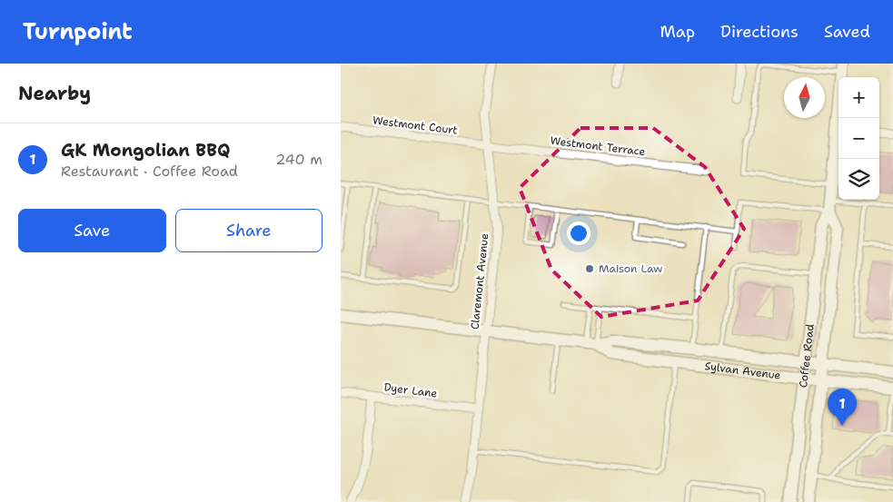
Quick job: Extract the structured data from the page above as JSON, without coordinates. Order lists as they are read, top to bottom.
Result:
{
  "streets": {
    "main road": ["Coffee Road", "Sylvan Avenue"],
    "street": [
      "Westmont Court",
      "Westmont Terrace",
      "Claremont Avenue",
      "Dyer Lane"
    ]
  },
  "crossings": [
    ["Westmont Court", "Westmont Terrace"],
    ["Westmont Court", "Claremont Avenue"],
    ["Westmont Terrace", "Claremont Avenue"],
    ["Claremont Avenue", "Sylvan Avenue"],
    ["Claremont Avenue", "Dyer Lane"],
    ["Coffee Road", "Sylvan Avenue"]
  ],
  "places": ["Maison Law"],
  "north": "top",
  "page": {
    "header": "Turnpoint",
    "nav": ["Map", "Directions", "Saved"],
    "heading": "Nearby",
    "map_buttons": ["+", "−"],
    "list": [
      {
        "mark": "1",
        "name": "GK Mongolian BBQ",
        "note": "Restaurant · Coffee Road",
        "value": "240 m"
      }
    ],
    "buttons": ["Save", "Share"],
    "pins": "1"
  }
}
